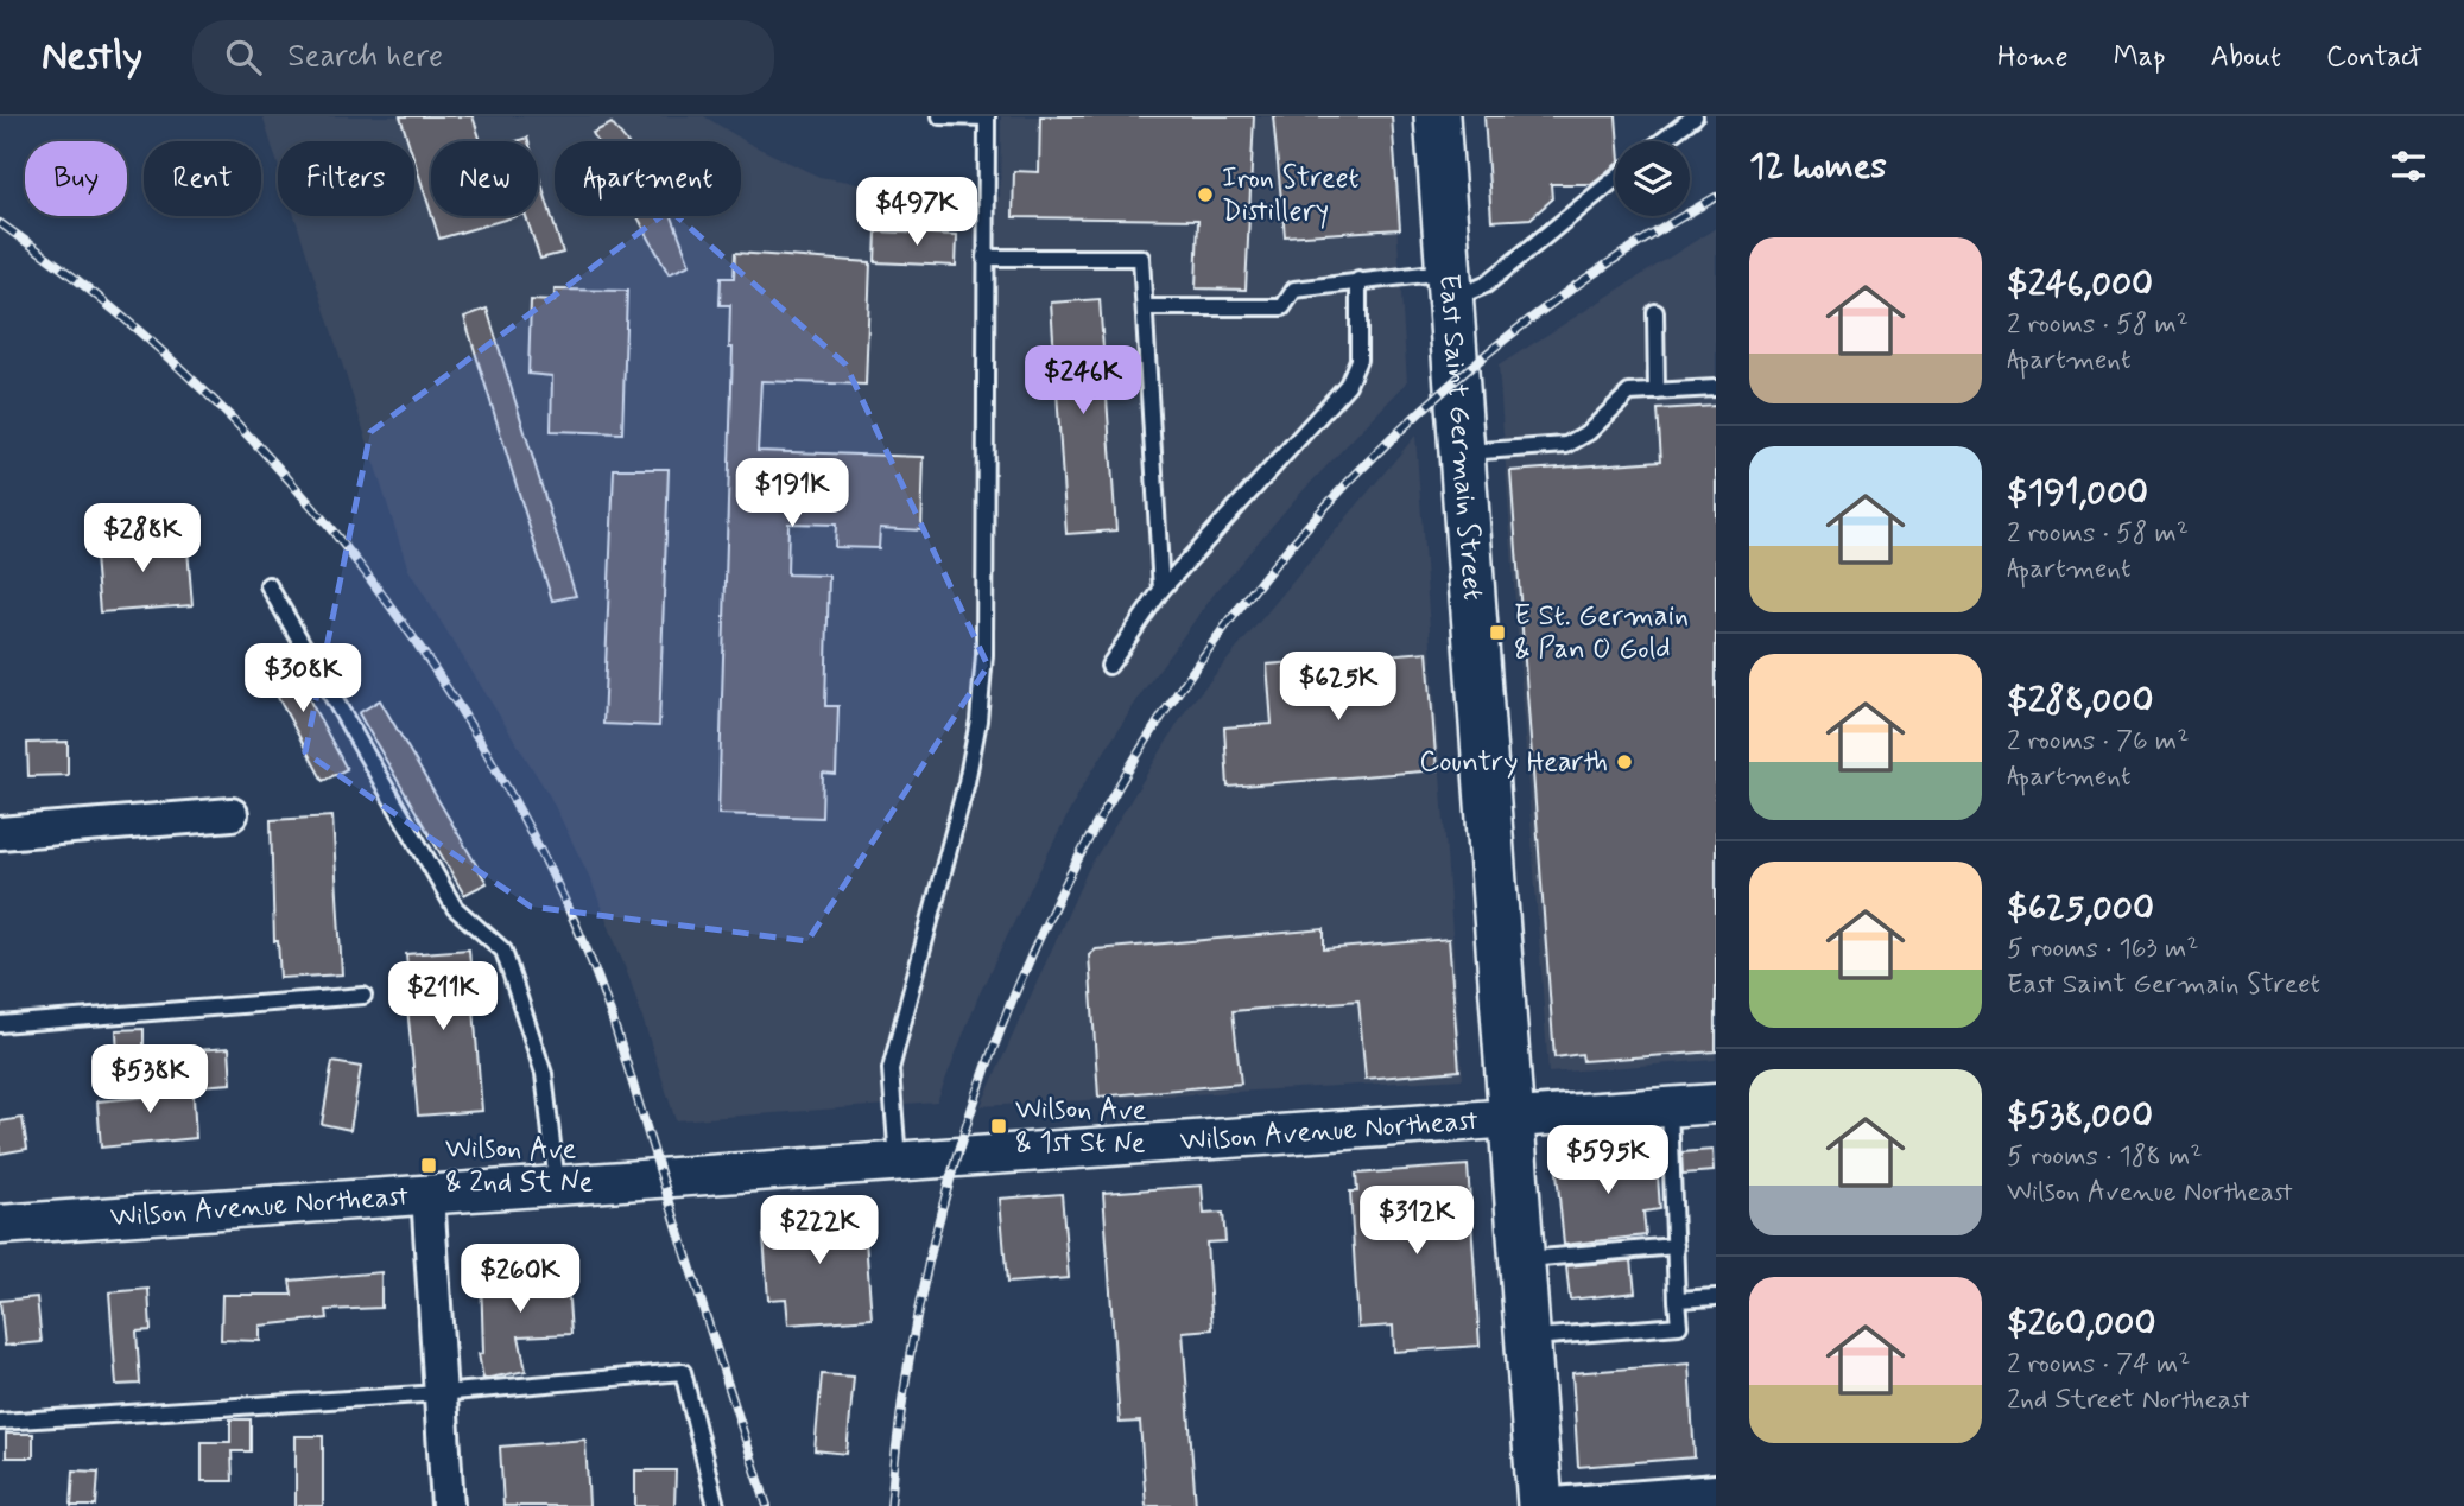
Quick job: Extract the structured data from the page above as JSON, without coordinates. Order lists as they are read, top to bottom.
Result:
{
  "streets": {
    "main road": ["East Saint Germain Street"],
    "street": ["Wilson Avenue Northeast"]
  },
  "crossings": [
    ["East Saint Germain Street", "Wilson Avenue Northeast"]
  ],
  "places": {
    "other": ["Iron Street Distillery", "Country Hearth"],
    "transit": ["E St. Germain & Pan O Gold", "Wilson Ave & 1st St Ne", "Wilson Ave & 2nd St Ne"]
  },
  "page": {
    "header": "Nestly",
    "search": "Search here",
    "nav": [
      "Home",
      "Map",
      "About",
      "Contact"
    ],
    "heading": "12 homes",
    "chip": [
      "Buy",
      "Rent",
      "Filters",
      "New",
      "Apartment"
    ],
    "price": [
      "$497K",
      "$246K",
      "$191K",
      "$288K",
      "$308K",
      "$625K",
      "$211K",
      "$538K",
      "$595K",
      "$312K",
      "$222K",
      "$260K"
    ],
    "list": [
      {
        "name": "$246,000",
        "note": "2 rooms · 58 m² · Apartment"
      },
      {
        "name": "$191,000",
        "note": "2 rooms · 58 m² · Apartment"
      },
      {
        "name": "$288,000",
        "note": "2 rooms · 76 m² · Apartment"
      },
      {
        "name": "$625,000",
        "note": "5 rooms · 163 m² · East Saint Germain Street"
      },
      {
        "name": "$538,000",
        "note": "5 rooms · 188 m² · Wilson Avenue Northeast"
      },
      {
        "name": "$260,000",
        "note": "2 rooms · 74 m² · 2nd Street Northeast"
      }
    ]
  }
}
